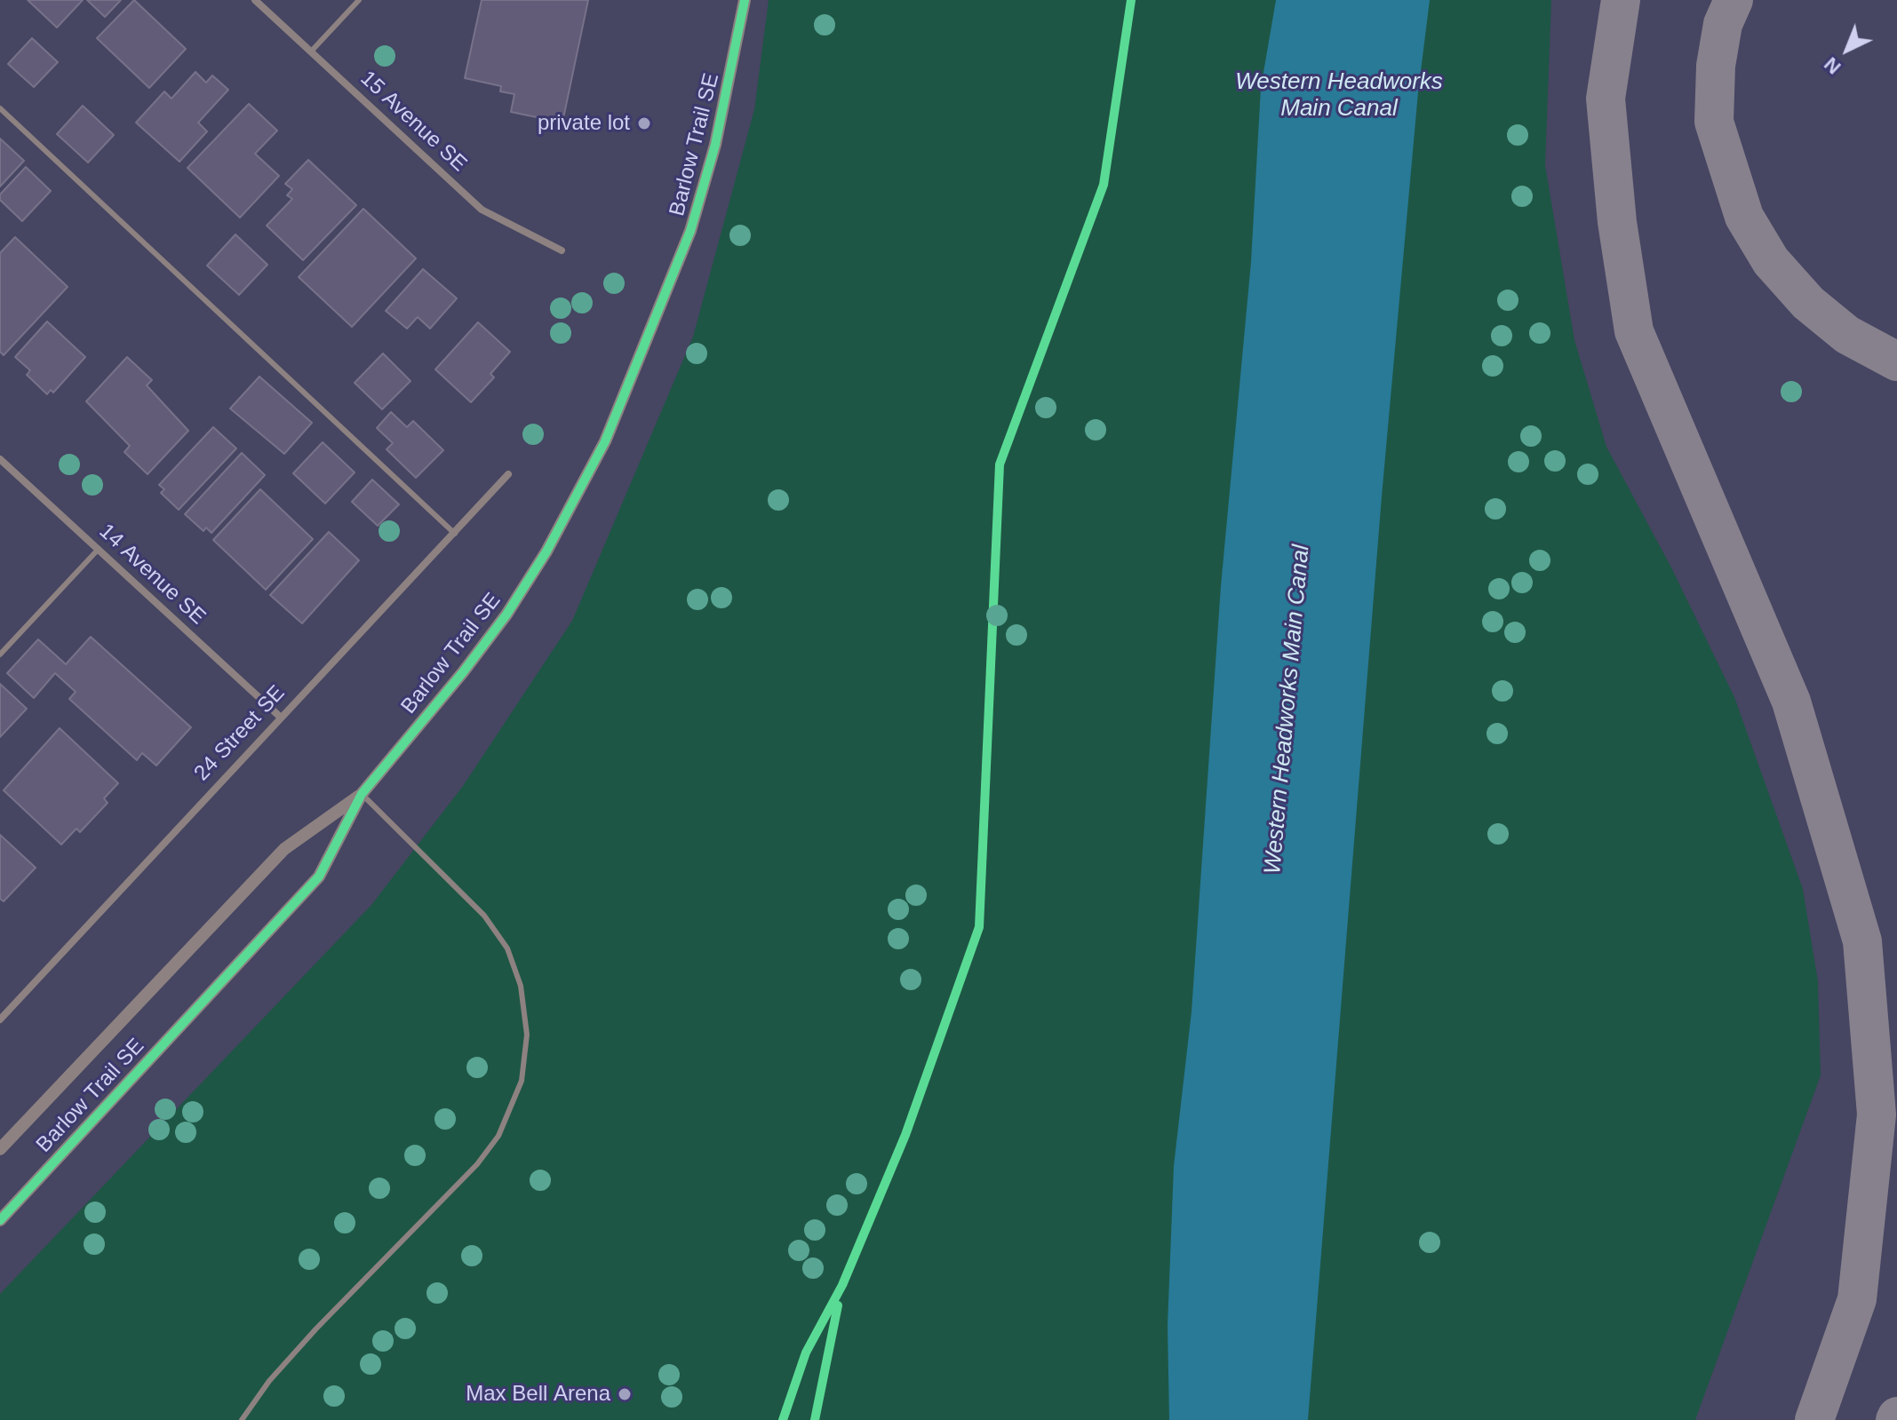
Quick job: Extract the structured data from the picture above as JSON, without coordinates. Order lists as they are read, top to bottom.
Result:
{
  "streets": {
    "street": [
      "15 Avenue SE",
      "Barlow Trail SE",
      "14 Avenue SE",
      "24 Street SE"
    ]
  },
  "crossings": [
    ["14 Avenue SE", "24 Street SE"]
  ],
  "water": ["Western Headworks Main Canal"],
  "places": ["private lot", "Max Bell Arena"],
  "north": "bottom left"
}
